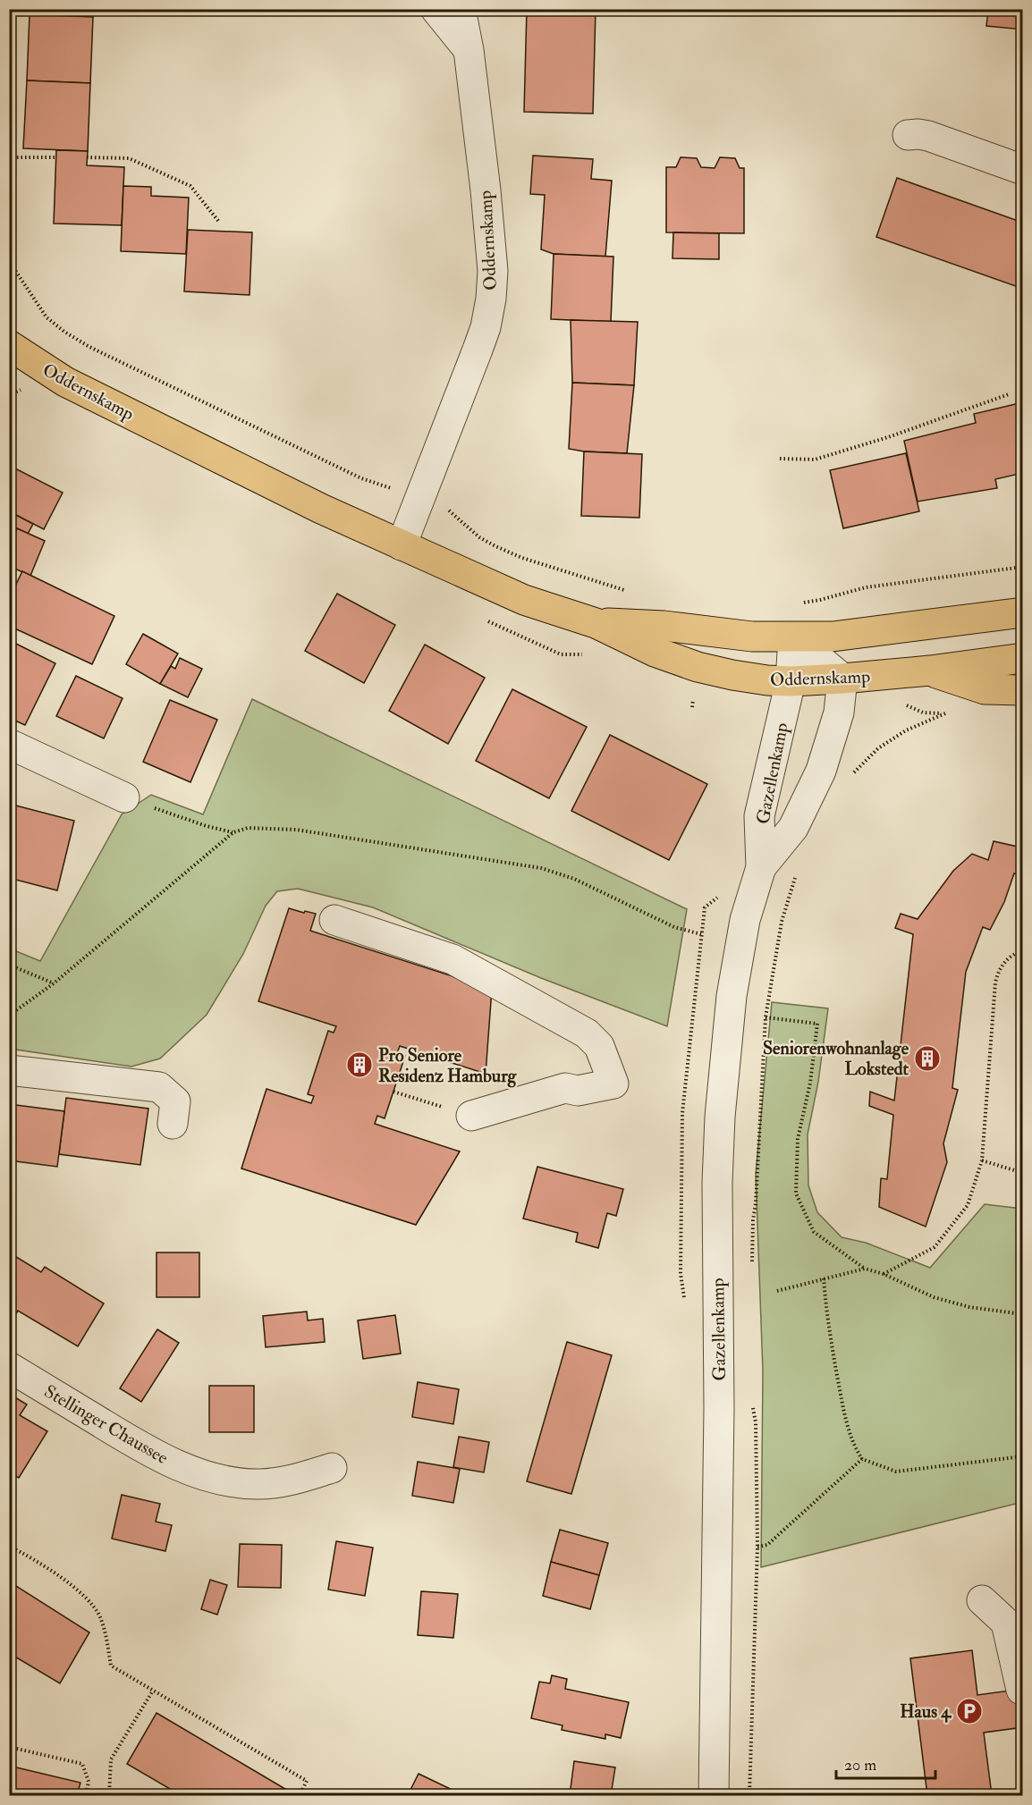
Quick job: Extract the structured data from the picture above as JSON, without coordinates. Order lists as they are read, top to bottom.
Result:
{
  "streets": {
    "main road": ["Oddernskamp"],
    "street": ["Gazellenkamp", "Stellinger Chaussee"]
  },
  "crossings": [
    ["Oddernskamp", "Gazellenkamp"]
  ],
  "places": {
    "building": ["Seniorenwohnanlage Lokstedt", "Pro Seniore Residenz Hamburg"],
    "parking": ["Haus 4"]
  },
  "scale_bar": "20 m"
}
